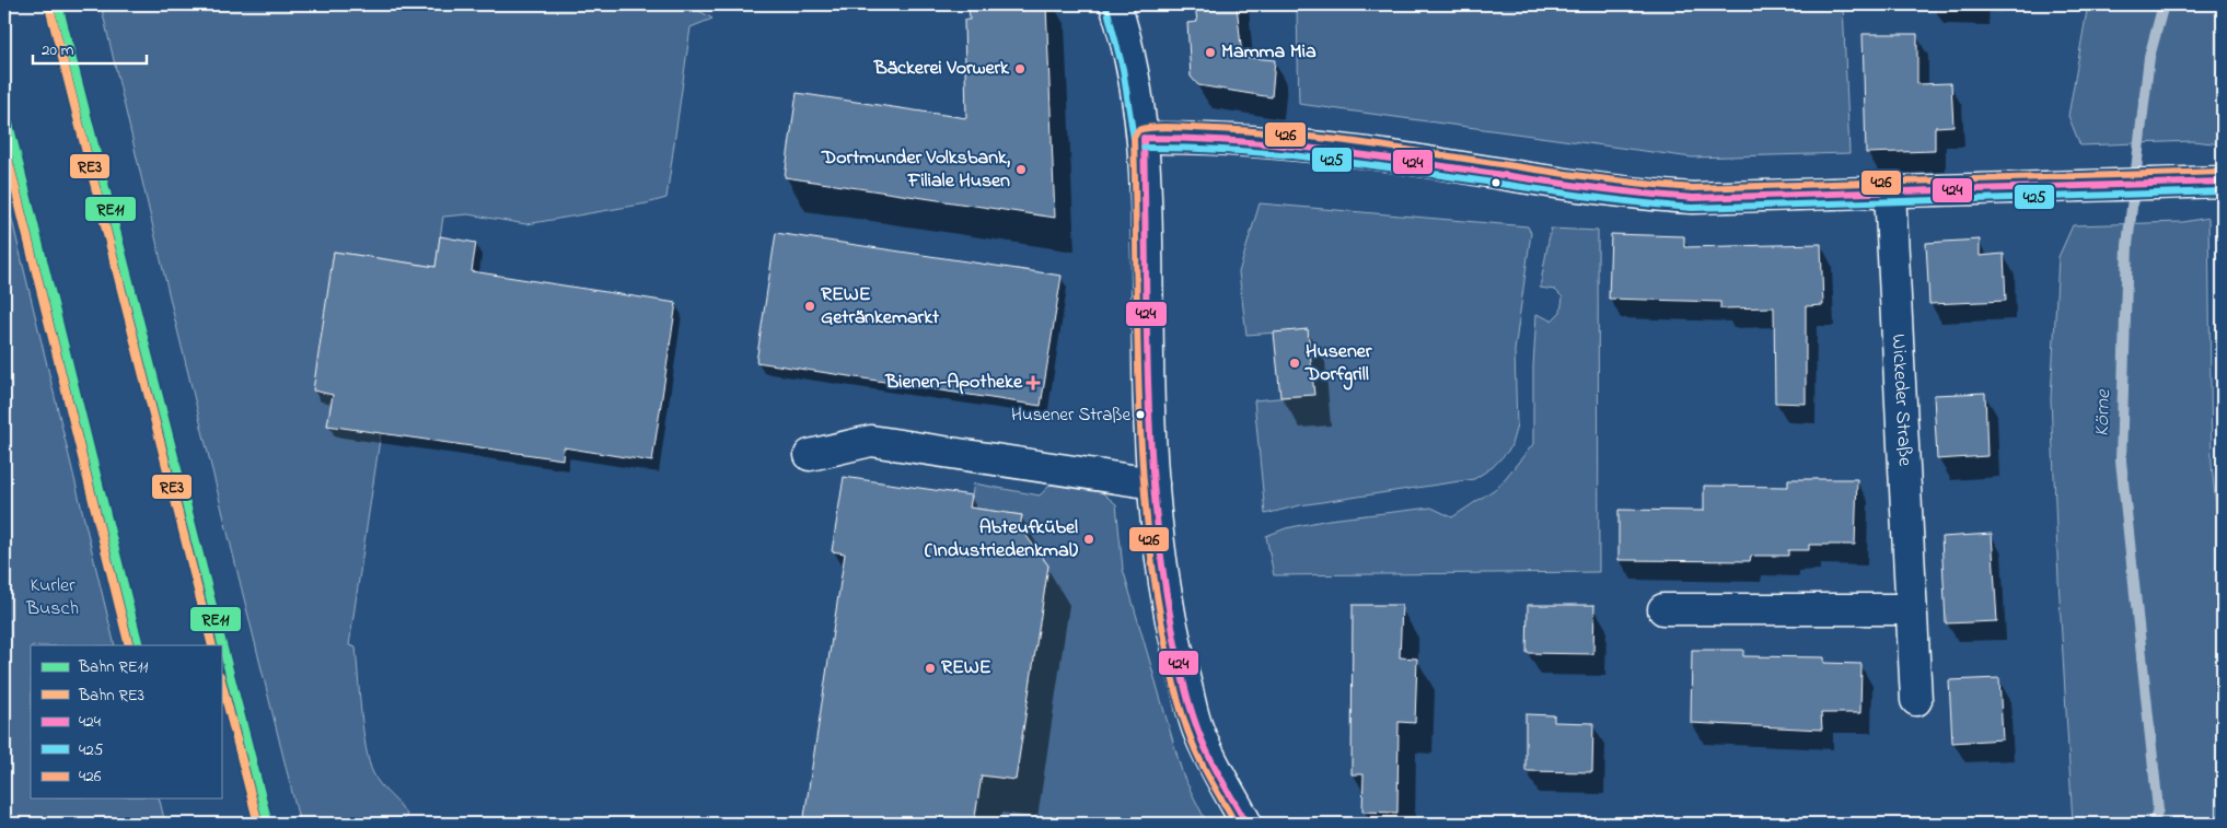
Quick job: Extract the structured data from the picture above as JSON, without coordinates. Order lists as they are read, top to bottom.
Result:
{
  "streets": {
    "street": ["Wickeder Straße"]
  },
  "water": ["Körne"],
  "parks": ["Kurler Busch"],
  "places": {
    "other": [
      "Mamma Mia",
      "Bäckerei Vorwerk",
      "Dortmunder Volksbank, Filiale Husen",
      "REWE Getränkemarkt",
      "Husener Dorfgrill",
      "Husener Straße",
      "Abteufkübel (Industriedenkmal)",
      "REWE"
    ],
    "health": ["Bienen-Apotheke"]
  },
  "lines": [
    "rail line RE11",
    "rail line RE3",
    "transit line 425",
    "transit line 426",
    "transit line 424"
  ],
  "legend": [
    "Bahn RE11",
    "Bahn RE3",
    "424",
    "425",
    "426"
  ],
  "scale_bar": "20 m"
}
